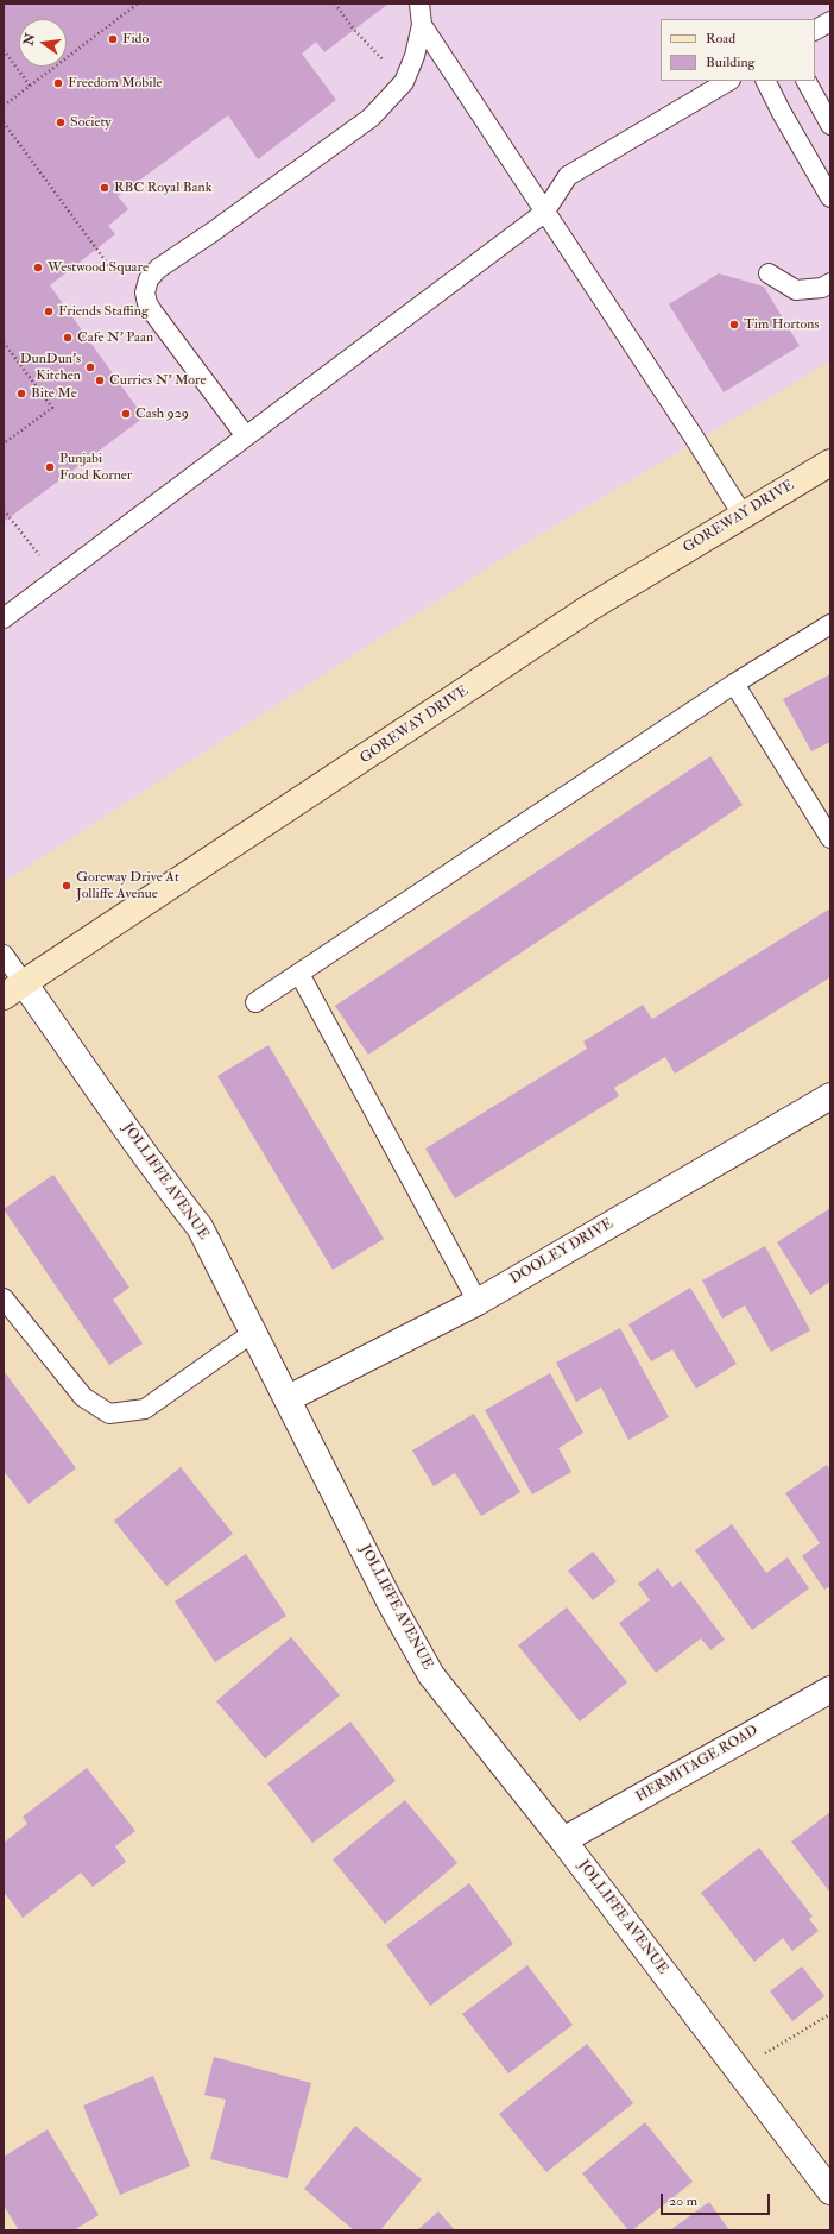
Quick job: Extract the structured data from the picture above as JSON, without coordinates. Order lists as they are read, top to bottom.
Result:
{
  "streets": {
    "main road": ["GOREWAY DRIVE"],
    "street": ["JOLLIFFE AVENUE", "DOOLEY DRIVE", "HERMITAGE ROAD"]
  },
  "crossings": [
    ["GOREWAY DRIVE", "JOLLIFFE AVENUE"],
    ["JOLLIFFE AVENUE", "DOOLEY DRIVE"],
    ["JOLLIFFE AVENUE", "HERMITAGE ROAD"]
  ],
  "places": [
    "Fido",
    "Freedom Mobile",
    "Society",
    "RBC Royal Bank",
    "Westwood Square",
    "Friends Staffing",
    "Tim Hortons",
    "Cafe N' Paan",
    "DunDun's Kitchen",
    "Curries N' More",
    "Bite Me",
    "Cash 929",
    "Punjabi Food Korner",
    "Goreway Drive At Jolliffe Avenue"
  ],
  "legend": ["Road", "Building"],
  "scale_bar": "20 m",
  "north": "left"
}
